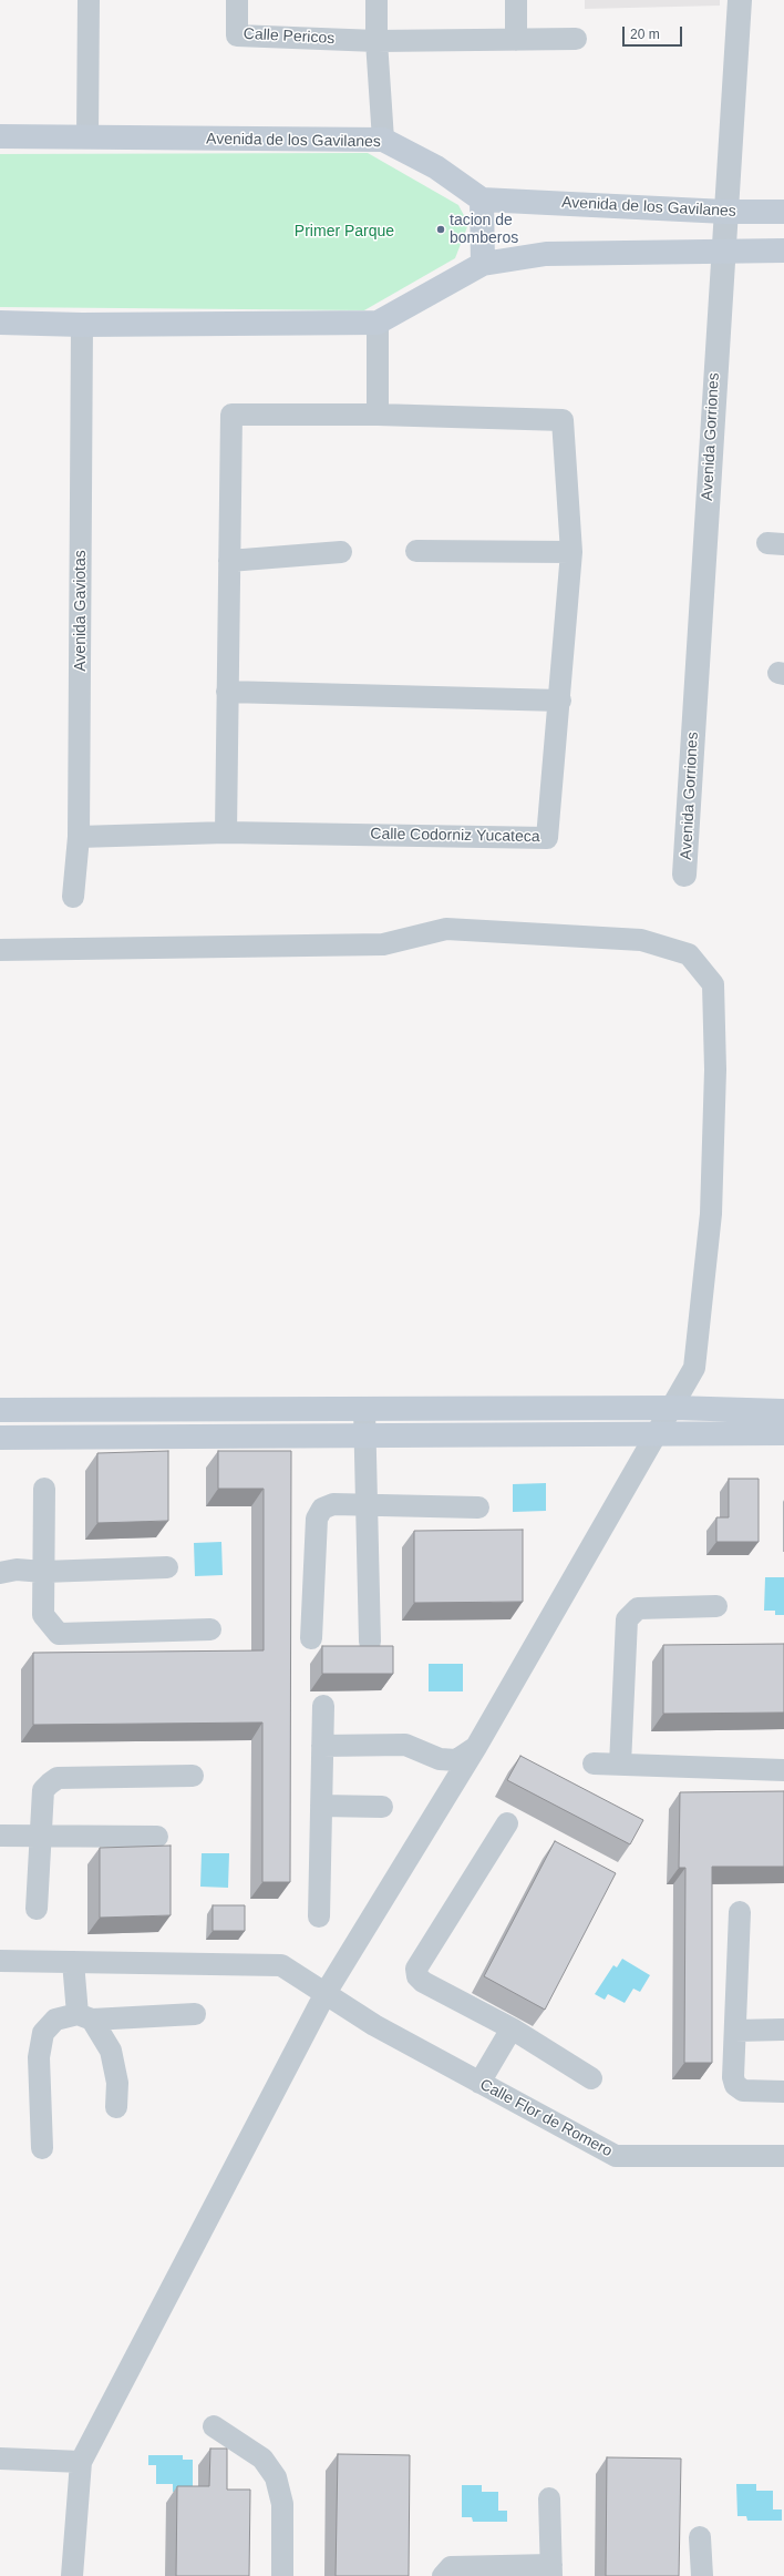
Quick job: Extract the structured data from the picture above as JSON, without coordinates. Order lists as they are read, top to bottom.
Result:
{
  "streets": {
    "main road": ["Avenida de los Gavilanes"],
    "street": [
      "Calle Pericos",
      "Avenida Gorriones",
      "Avenida Gaviotas",
      "Calle Codorniz Yucateca",
      "Calle Flor de Romero"
    ]
  },
  "crossings": [
    ["Avenida de los Gavilanes", "Avenida Gorriones"],
    ["Avenida Gaviotas", "Calle Codorniz Yucateca"]
  ],
  "parks": ["Primer Parque"],
  "places": ["tacion de bomberos"],
  "scale_bar": "20 m"
}
